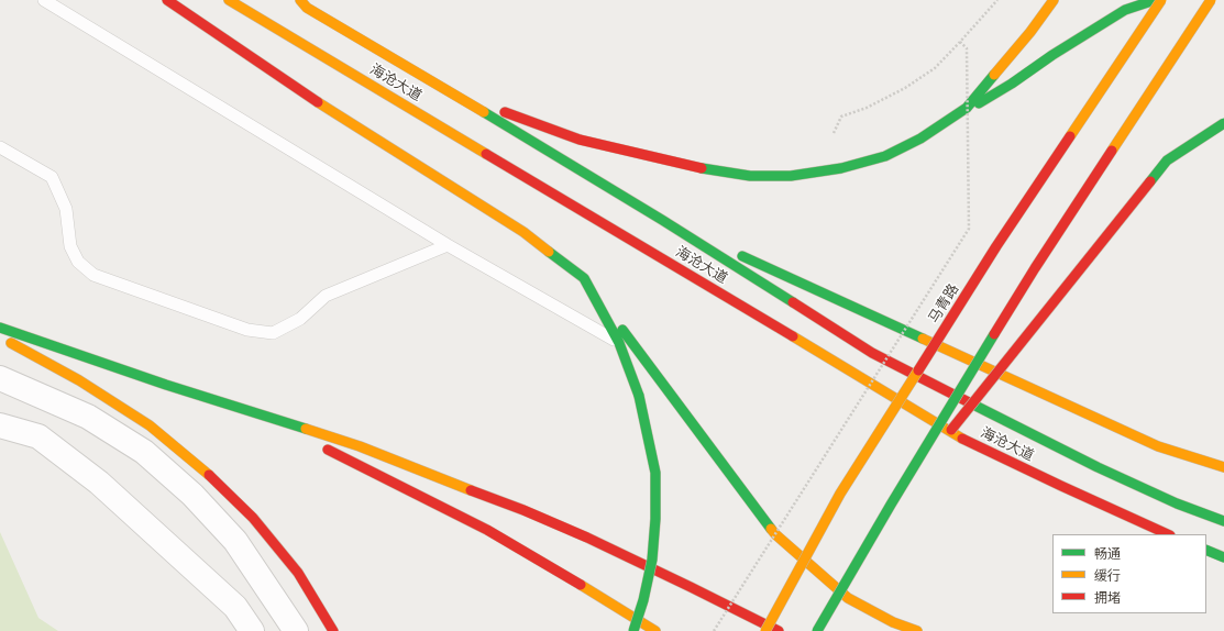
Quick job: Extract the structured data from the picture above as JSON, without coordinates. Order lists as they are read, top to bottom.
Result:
{
  "streets": {
    "highway": ["海沧大道", "马青路"]
  },
  "legend": ["畅通", "缓行", "拥堵"]
}
